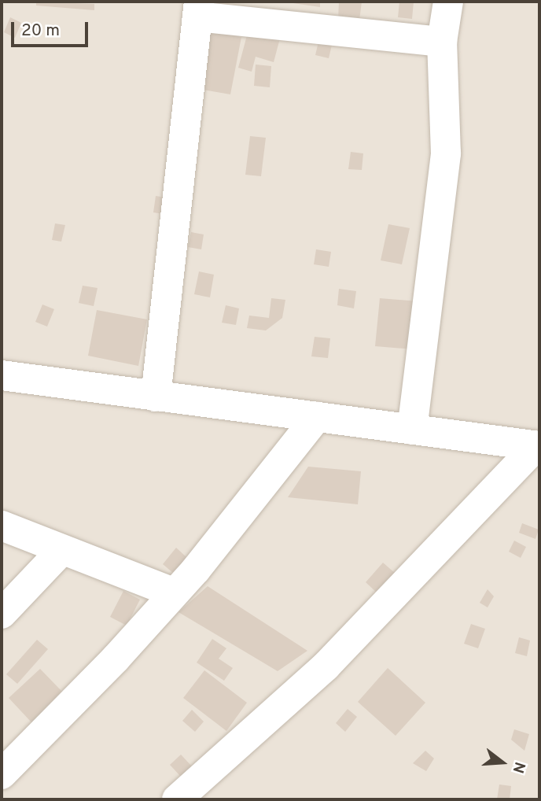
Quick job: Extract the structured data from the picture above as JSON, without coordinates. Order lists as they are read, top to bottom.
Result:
{
  "scale_bar": "20 m",
  "north": "right"
}
